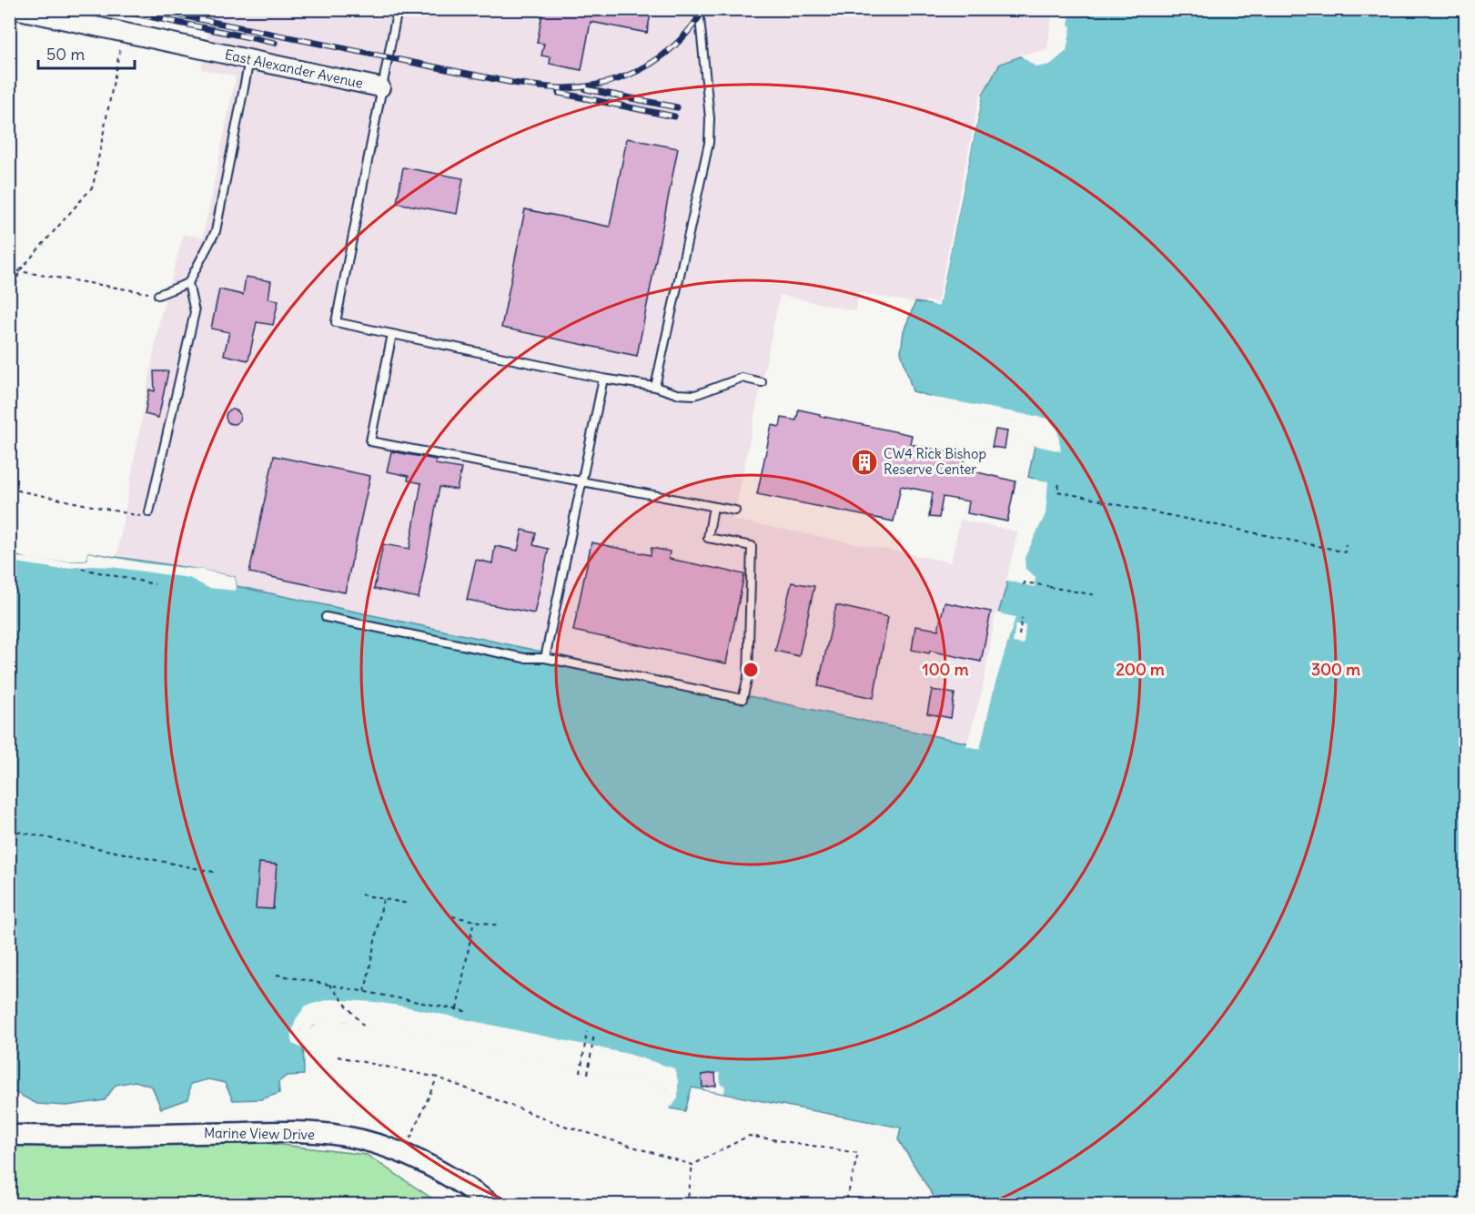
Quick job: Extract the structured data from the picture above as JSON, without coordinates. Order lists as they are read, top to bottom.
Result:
{
  "streets": {
    "main road": ["Marine View Drive"],
    "street": ["East Alexander Avenue"]
  },
  "places": {
    "building": ["CW4 Rick Bishop Reserve Center"]
  },
  "scale_bar": "50 m",
  "rings": ["100 m", "200 m", "300 m"]
}
